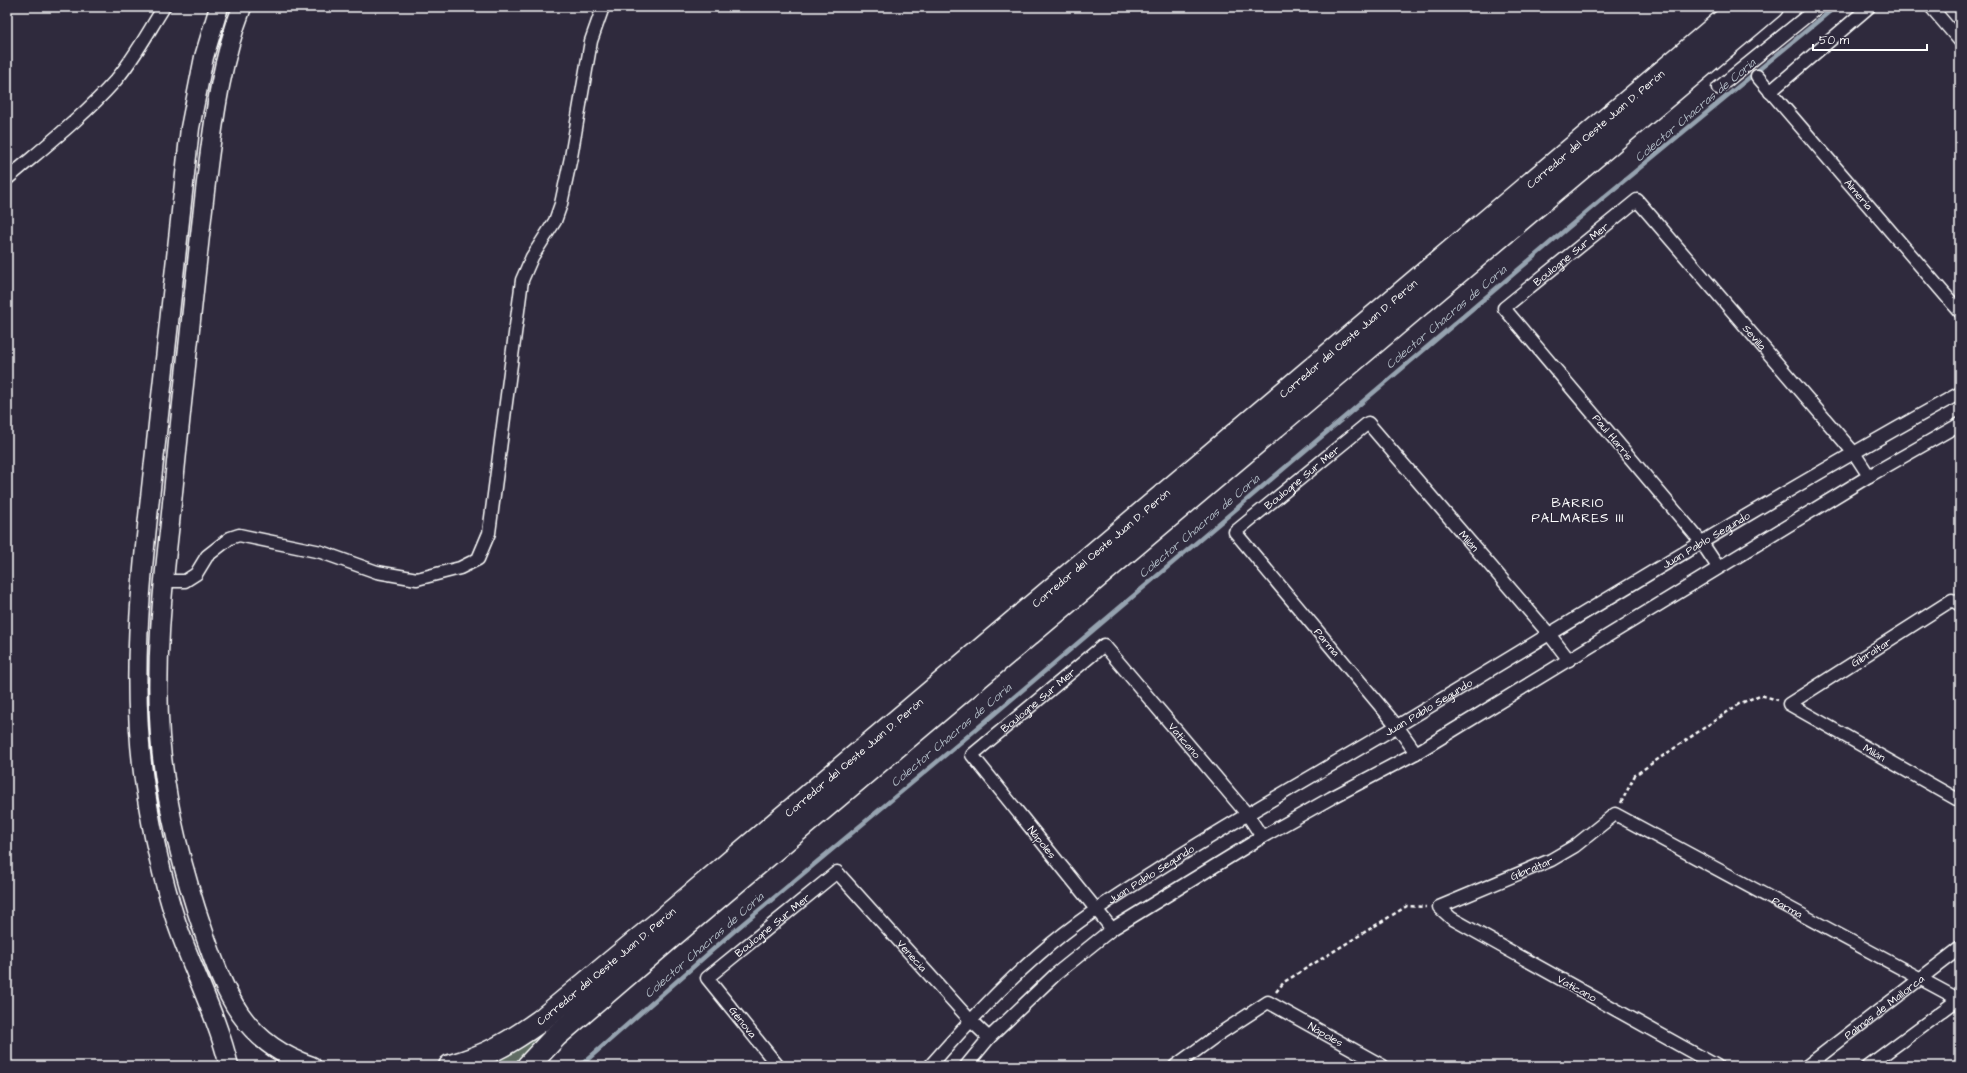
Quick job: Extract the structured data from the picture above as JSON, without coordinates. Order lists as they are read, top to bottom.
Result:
{
  "streets": {
    "highway": ["Corredor del Oeste Juan D. Perón"],
    "street": [
      "Almería",
      "Boulogne Sur Mer",
      "Sevilla",
      "Paul Harris",
      "Milán",
      "Juan Pablo Segundo",
      "Parma",
      "Gibraltar",
      "Vaticano",
      "Nápoles",
      "Venecia",
      "Palmas de Mallorca",
      "Génova"
    ]
  },
  "crossings": [
    ["Boulogne Sur Mer", "Sevilla"],
    ["Boulogne Sur Mer", "Paul Harris"],
    ["Boulogne Sur Mer", "Milán"],
    ["Boulogne Sur Mer", "Parma"],
    ["Boulogne Sur Mer", "Vaticano"],
    ["Boulogne Sur Mer", "Nápoles"],
    ["Boulogne Sur Mer", "Venecia"],
    ["Boulogne Sur Mer", "Génova"],
    ["Sevilla", "Juan Pablo Segundo"],
    ["Paul Harris", "Juan Pablo Segundo"],
    ["Milán", "Juan Pablo Segundo"],
    ["Milán", "Gibraltar"],
    ["Juan Pablo Segundo", "Parma"],
    ["Juan Pablo Segundo", "Vaticano"],
    ["Juan Pablo Segundo", "Nápoles"],
    ["Juan Pablo Segundo", "Venecia"],
    ["Parma", "Gibraltar"],
    ["Parma", "Palmas de Mallorca"],
    ["Gibraltar", "Vaticano"]
  ],
  "districts": ["BARRIO PALMARES III"],
  "water": ["Colector Chacras de Coria"],
  "scale_bar": "50 m"
}
